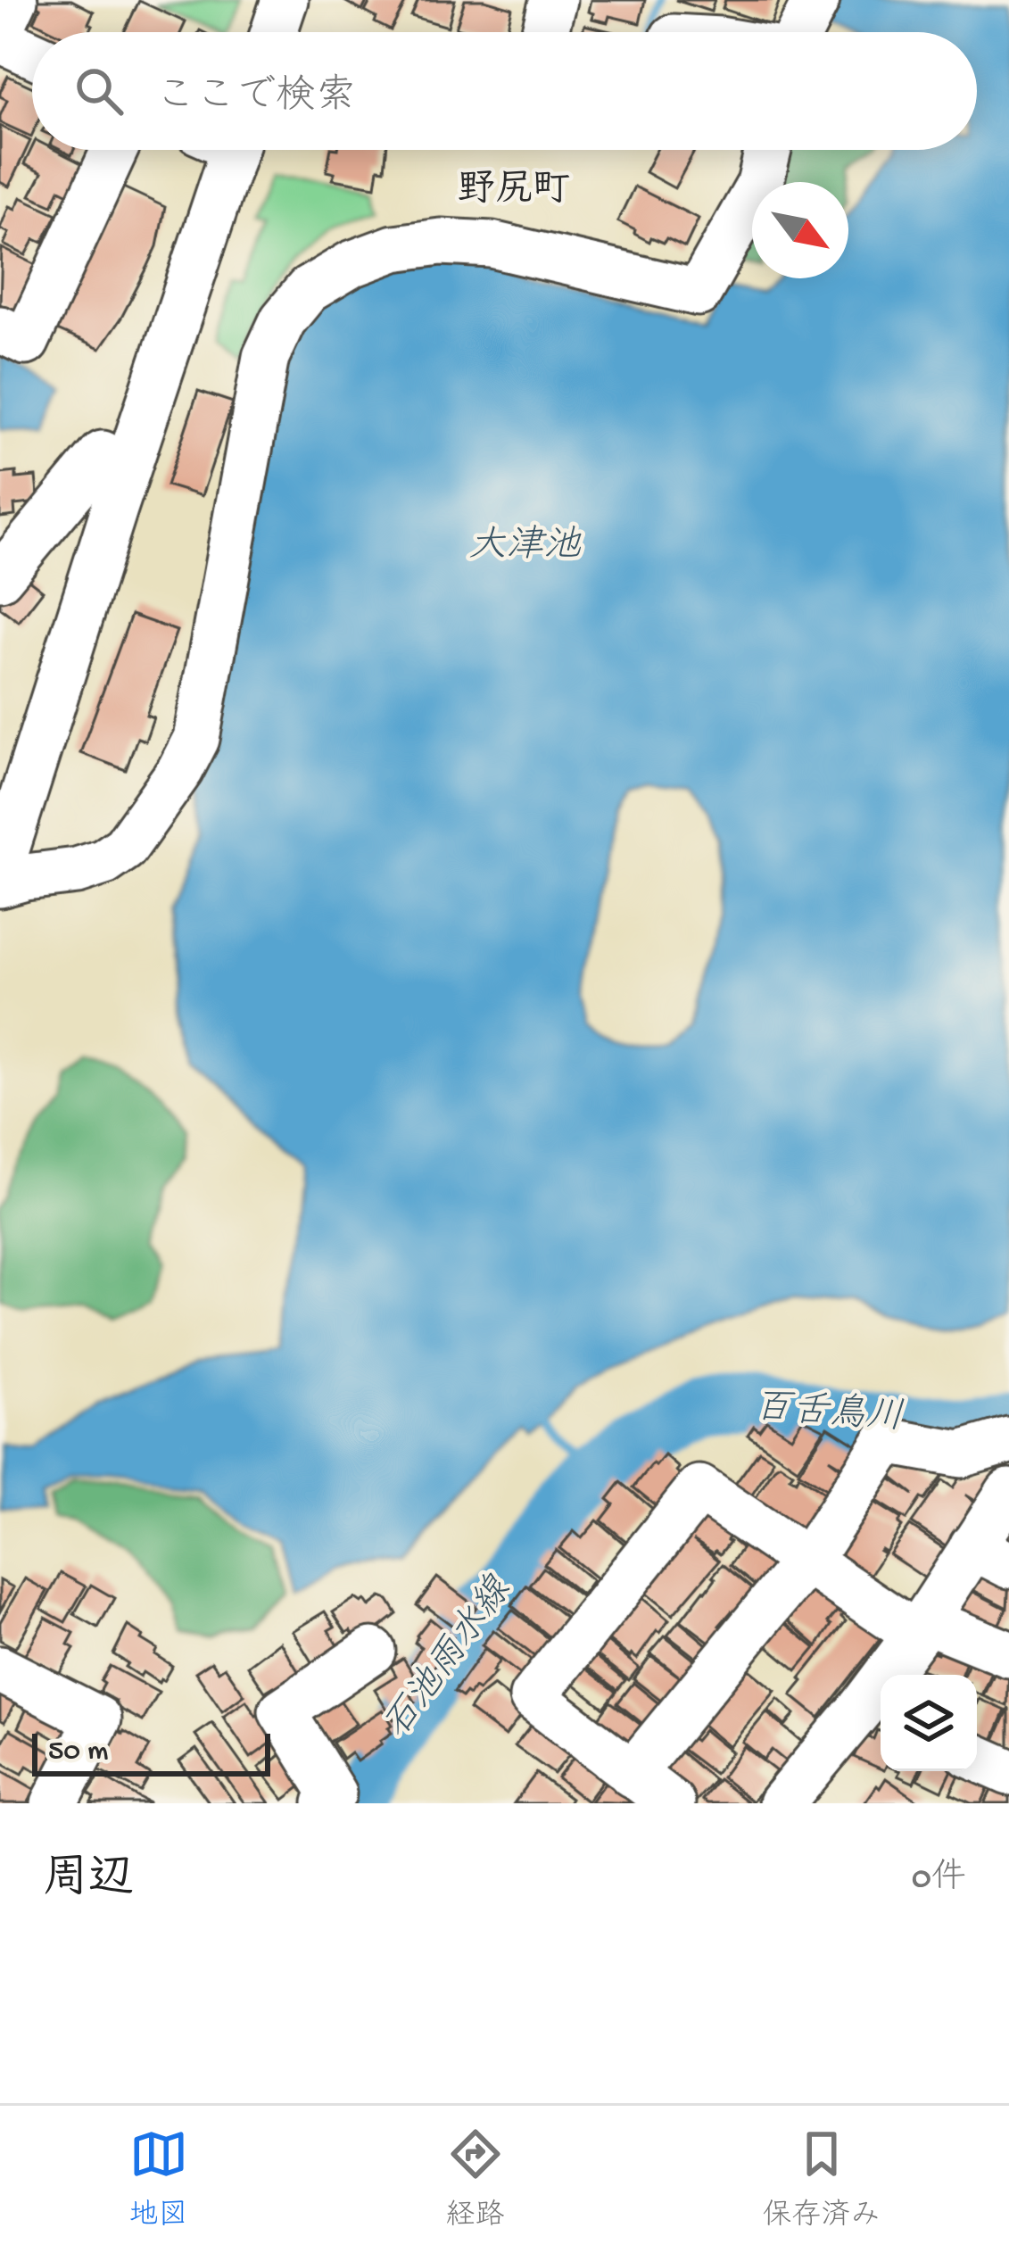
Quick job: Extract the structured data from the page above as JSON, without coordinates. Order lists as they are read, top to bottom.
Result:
{
  "districts": ["野尻町"],
  "water": ["大津池", "百舌鳥川", "石池雨水線"],
  "scale_bar": "50 m",
  "north": "bottom right",
  "page": {
    "search": "ここで検索",
    "scale": "50 m",
    "heading": ["周辺", "0件"],
    "nav": ["地図", "経路", "保存済み"]
  }
}
